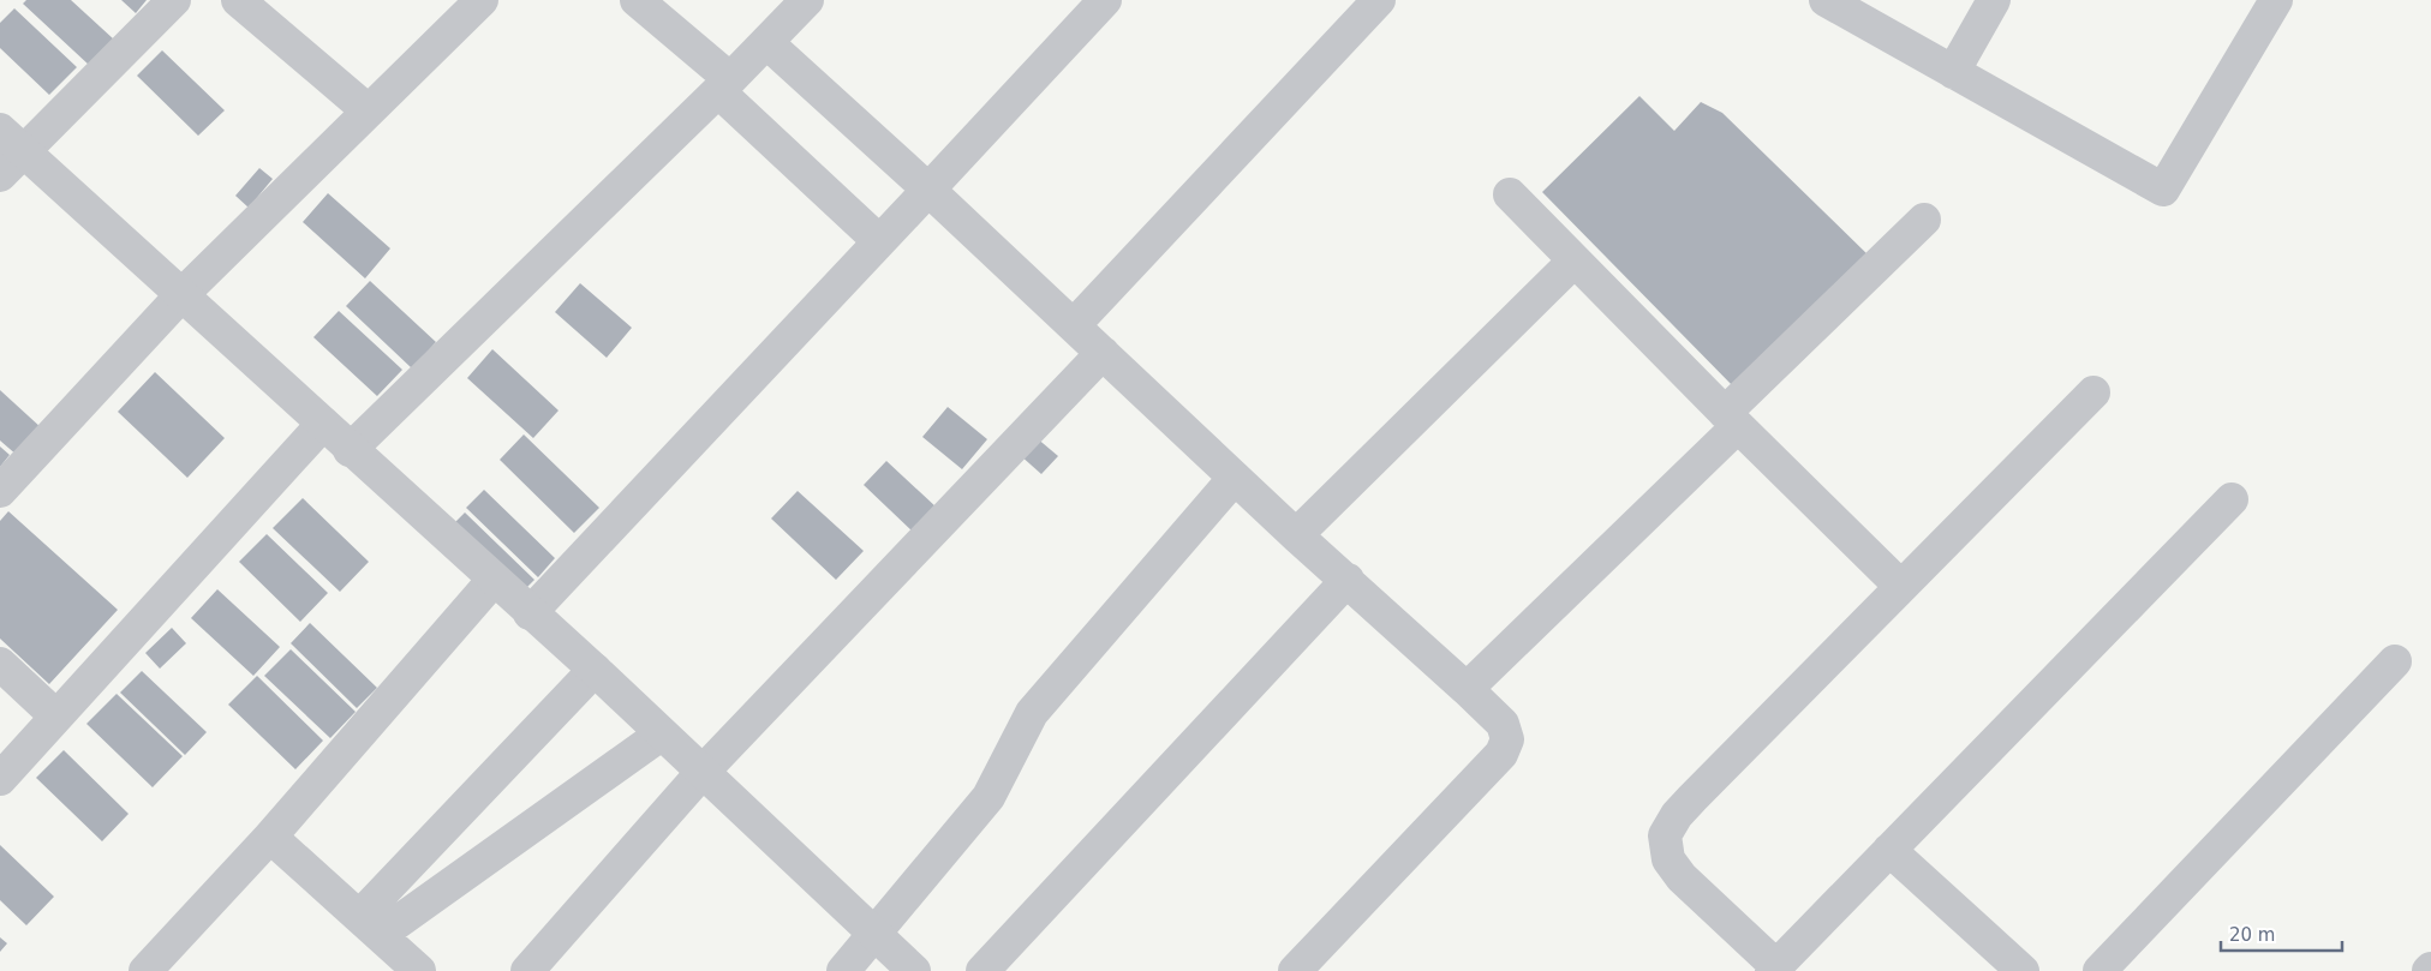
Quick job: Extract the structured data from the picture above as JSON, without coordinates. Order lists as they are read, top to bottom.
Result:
{
  "scale_bar": "20 m"
}
